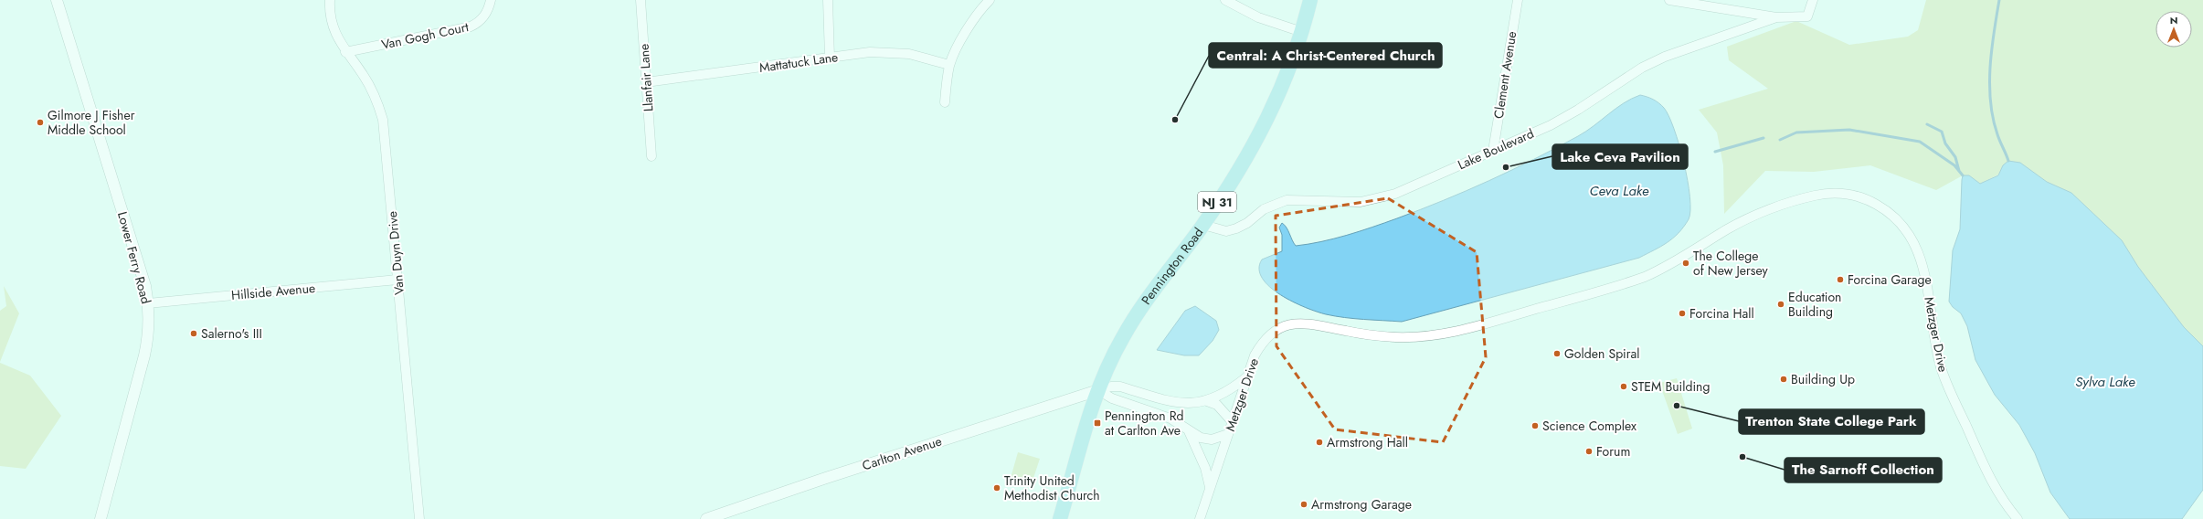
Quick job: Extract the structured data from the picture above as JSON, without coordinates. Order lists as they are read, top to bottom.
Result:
{
  "streets": {
    "main road": ["NJ 31", "Pennington Road"],
    "street": [
      "Van Gogh Court",
      "Mattatuck Lane",
      "Clement Avenue",
      "Llanfair Lane",
      "Lake Boulevard",
      "Van Duyn Drive",
      "Lower Ferry Road",
      "Hillside Avenue",
      "Metzger Drive",
      "Carlton Avenue"
    ]
  },
  "crossings": [
    ["Van Gogh Court", "Van Duyn Drive"],
    ["Mattatuck Lane", "Llanfair Lane"],
    ["Clement Avenue", "Lake Boulevard"],
    ["Lake Boulevard", "Pennington Road"],
    ["Van Duyn Drive", "Hillside Avenue"],
    ["Lower Ferry Road", "Hillside Avenue"],
    ["Pennington Road", "Carlton Avenue"]
  ],
  "water": ["Ceva Lake", "Sylva Lake"],
  "places": {
    "other": [
      "Central: A Christ-Centered Church",
      "Gilmore J Fisher Middle School",
      "Lake Ceva Pavilion",
      "The College of New Jersey",
      "Forcina Garage",
      "Education Building",
      "Forcina Hall",
      "Salerno's III",
      "Golden Spiral",
      "Building Up",
      "STEM Building",
      "Trenton State College Park",
      "Science Complex",
      "Armstrong Hall",
      "Forum",
      "The Sarnoff Collection",
      "Trinity United Methodist Church",
      "Armstrong Garage"
    ],
    "transit": ["Pennington Rd at Carlton Ave"]
  },
  "north": "top"
}
